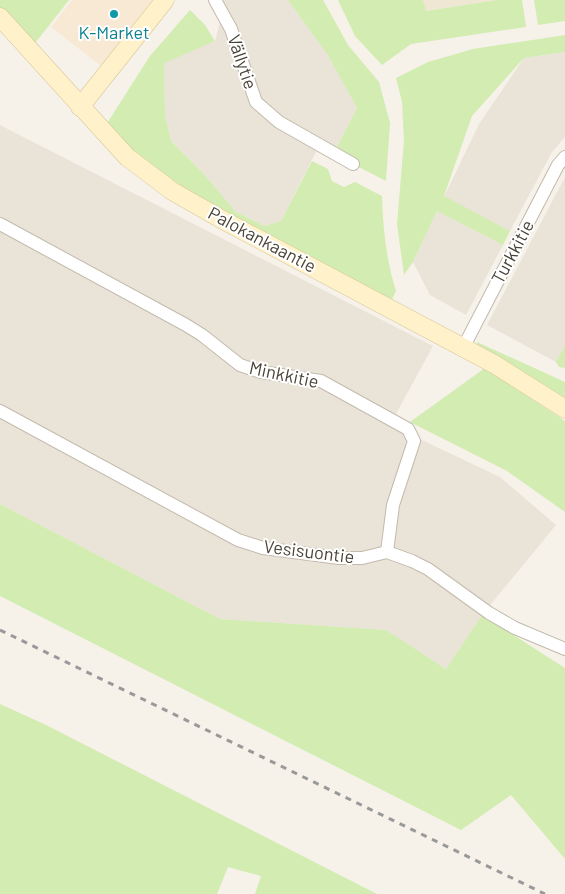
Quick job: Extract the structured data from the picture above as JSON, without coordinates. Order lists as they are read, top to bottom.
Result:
{
  "streets": {
    "main road": ["Palokankaantie"],
    "street": [
      "Vällytie",
      "Turkkitie",
      "Minkkitie",
      "Vesisuontie"
    ]
  },
  "crossings": [
    ["Palokankaantie", "Turkkitie"],
    ["Minkkitie", "Vesisuontie"]
  ],
  "places": ["K-Market"]
}
